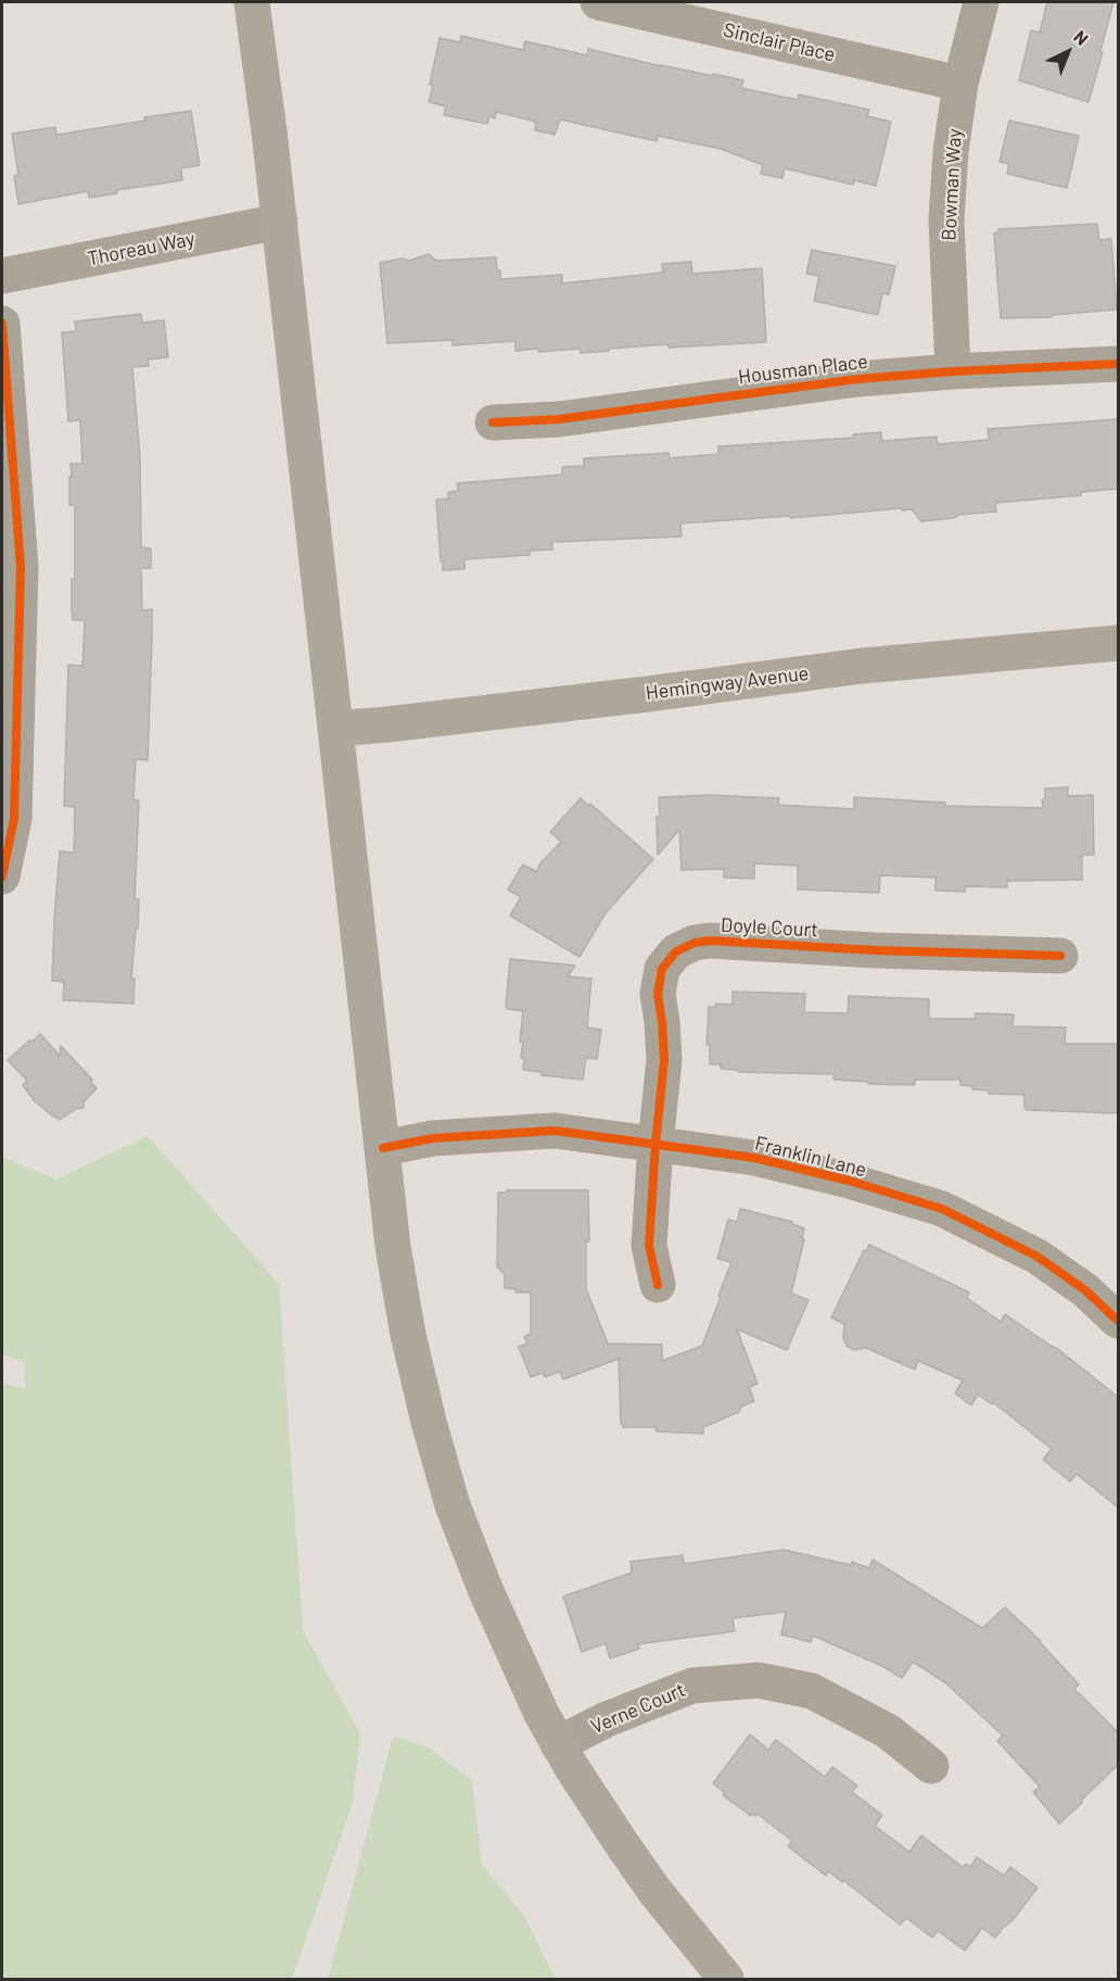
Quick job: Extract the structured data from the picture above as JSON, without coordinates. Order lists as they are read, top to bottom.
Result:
{
  "streets": {
    "main road": ["Hemingway Avenue"],
    "street": [
      "Sinclair Place",
      "Bowman Way",
      "Thoreau Way",
      "Housman Place",
      "Doyle Court",
      "Franklin Lane",
      "Verne Court"
    ]
  },
  "crossings": [
    ["Sinclair Place", "Bowman Way"],
    ["Bowman Way", "Housman Place"],
    ["Doyle Court", "Franklin Lane"]
  ],
  "north": "top right"
}
